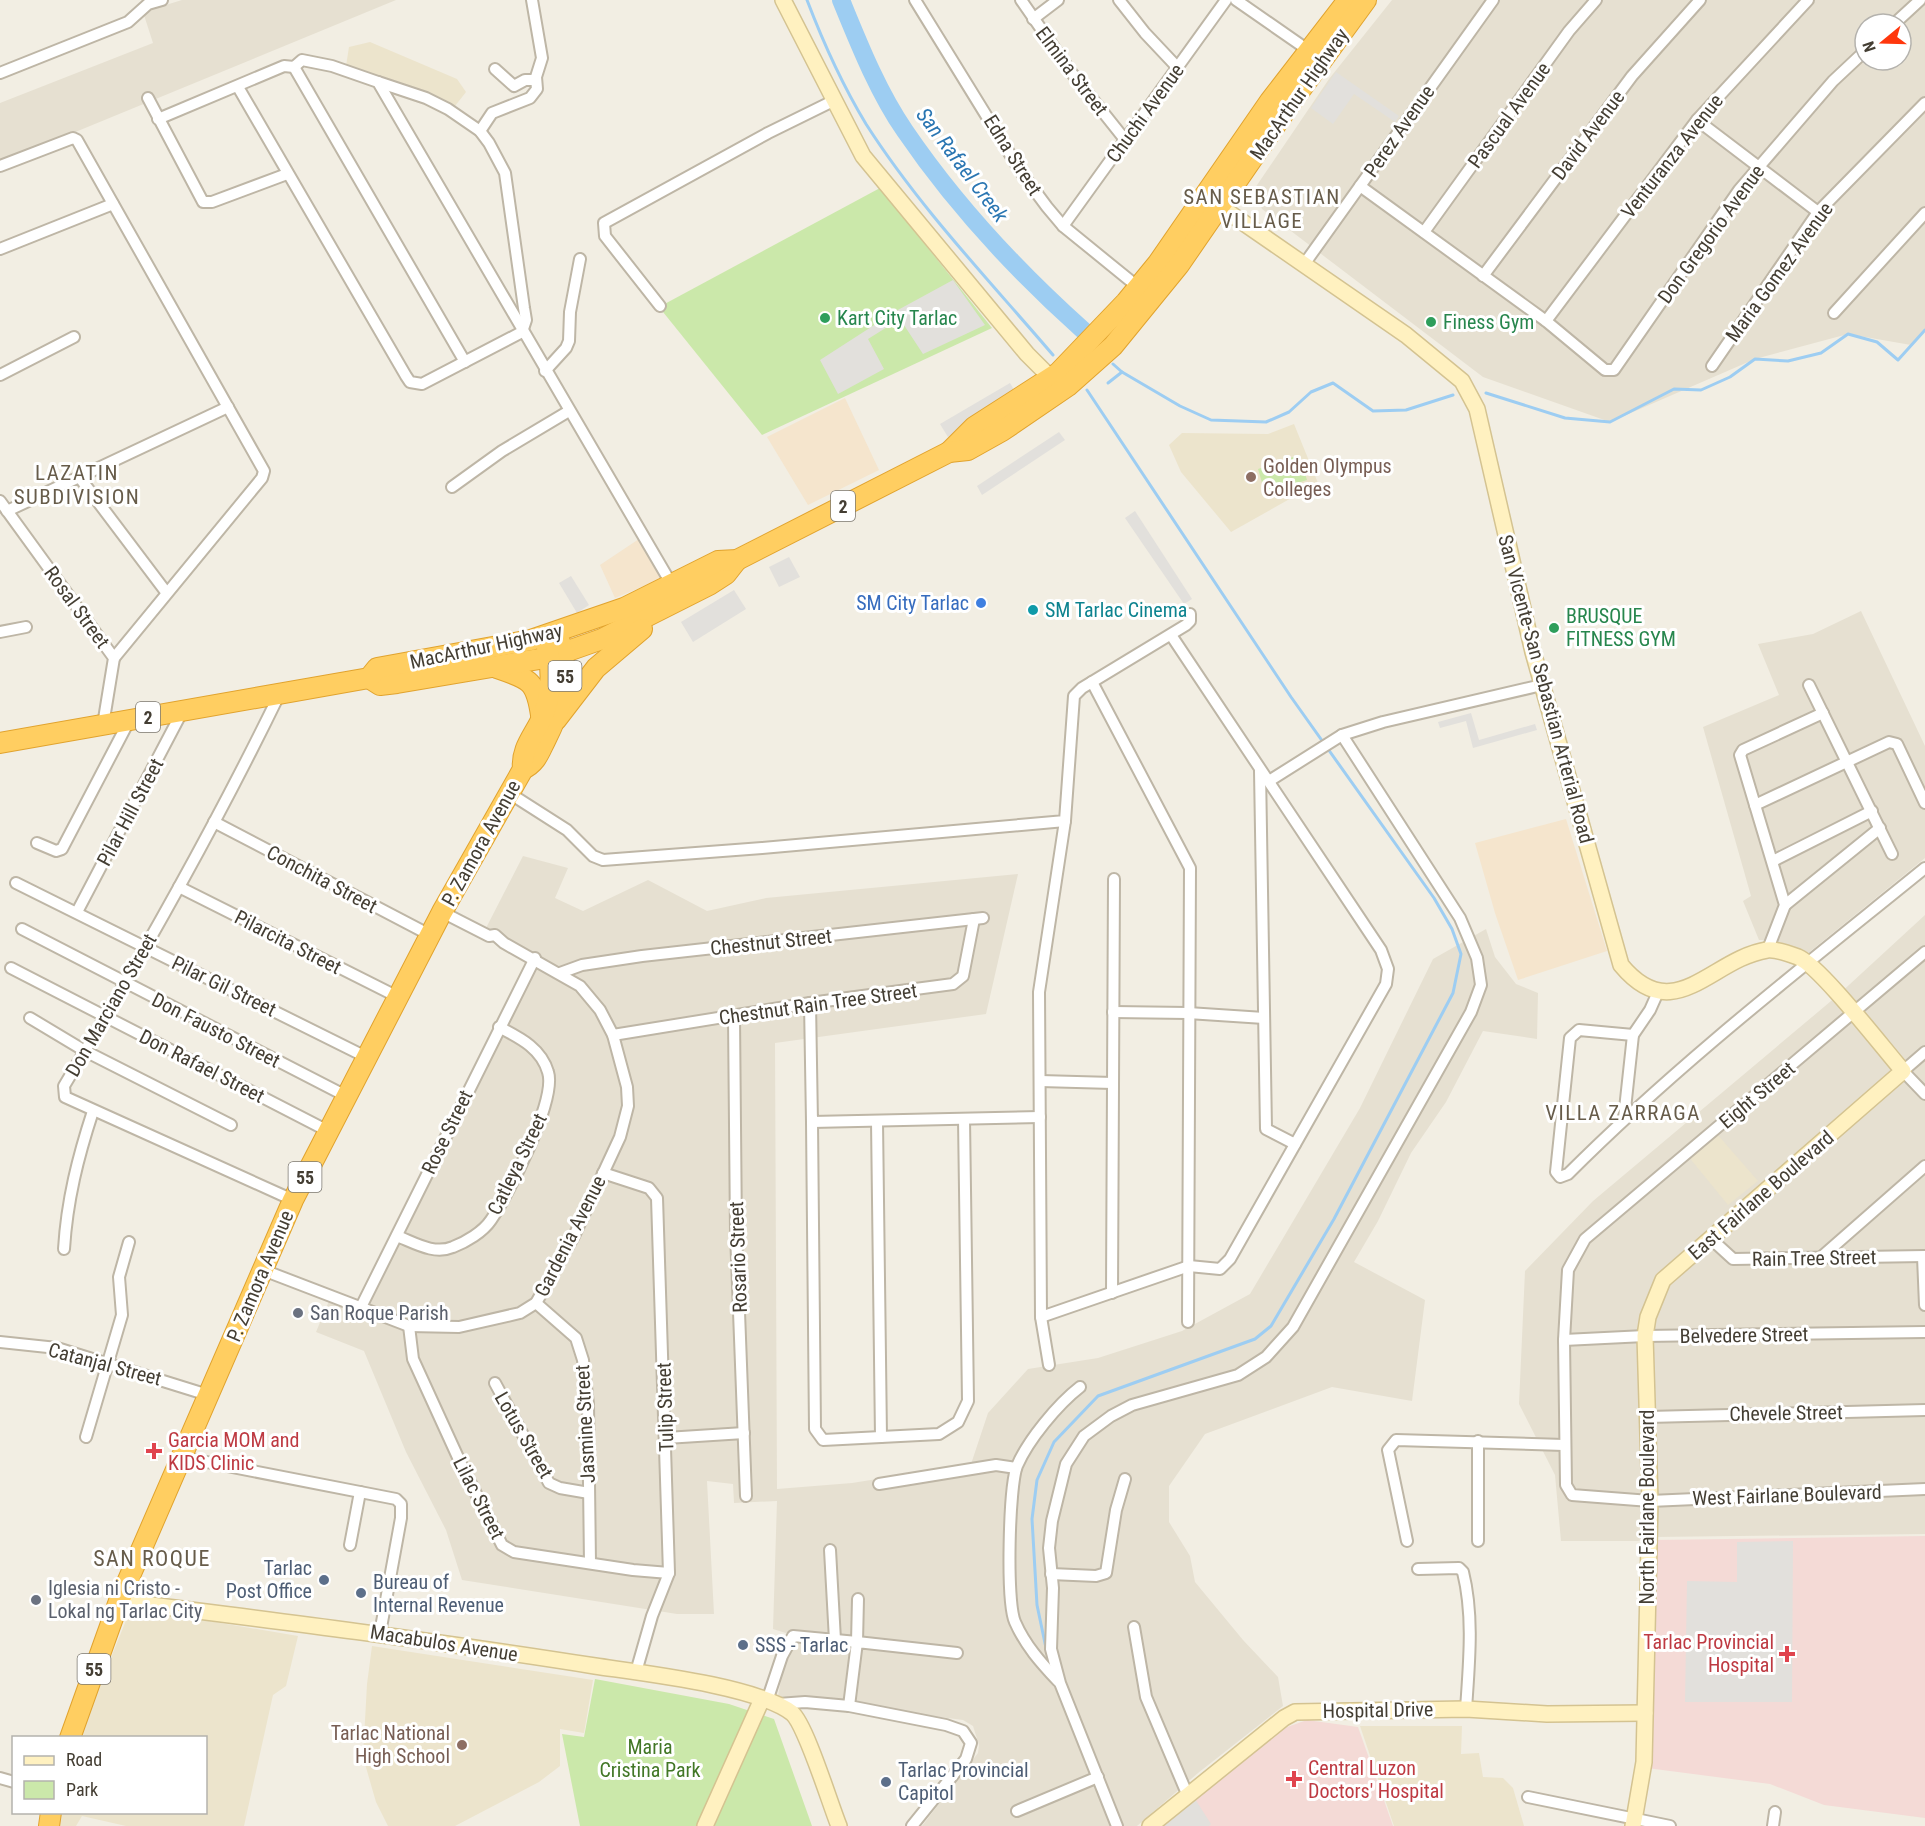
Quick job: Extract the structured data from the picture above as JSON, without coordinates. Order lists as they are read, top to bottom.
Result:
{
  "streets": {
    "highway": [
      "MacArthur Highway",
      "2",
      "55",
      "P. Zamora Avenue"
    ],
    "street": [
      "Elmina Street",
      "Chuchi Avenue",
      "Pascual Avenue",
      "Perez Avenue",
      "David Avenue",
      "Edna Street",
      "Venturanza Avenue",
      "Don Gregorio Avenue",
      "Maria Gomez Avenue",
      "Rosal Street",
      "San Vicente-San Sebastian Arterial Road",
      "Pilar Hill Street",
      "Conchita Street",
      "Pilarcita Street",
      "Chestnut Street",
      "Pilar Gil Street",
      "Chestnut Rain Tree Street",
      "Don Marciano Street",
      "Don Fausto Street",
      "Don Rafael Street",
      "Eight Street",
      "Rose Street",
      "Catleya Street",
      "East Fairlane Boulevard",
      "Gardenia Avenue",
      "Rosario Street",
      "Rain Tree Street",
      "Belvedere Street",
      "Catanjal Street",
      "Tulip Street",
      "Chevele Street",
      "Jasmine Street",
      "Lotus Street",
      "West Fairlane Boulevard",
      "Lilac Street",
      "North Fairlane Boulevard",
      "Macabulos Avenue",
      "Hospital Drive"
    ]
  },
  "crossings": [
    ["Elmina Street", "Chuchi Avenue"],
    ["MacArthur Highway", "Edna Street"],
    ["MacArthur Highway", "Rosal Street"],
    ["MacArthur Highway", "San Vicente-San Sebastian Arterial Road"],
    ["MacArthur Highway", "Pilar Hill Street"],
    ["MacArthur Highway", "P. Zamora Avenue"],
    ["MacArthur Highway", "Don Marciano Street"],
    ["Chuchi Avenue", "Edna Street"],
    ["Perez Avenue", "San Vicente-San Sebastian Arterial Road"],
    ["Venturanza Avenue", "Don Gregorio Avenue"],
    ["Pilar Hill Street", "Pilar Gil Street"],
    ["P. Zamora Avenue", "Conchita Street"],
    ["P. Zamora Avenue", "Pilarcita Street"],
    ["P. Zamora Avenue", "Pilar Gil Street"],
    ["P. Zamora Avenue", "Don Marciano Street"],
    ["P. Zamora Avenue", "Don Fausto Street"],
    ["P. Zamora Avenue", "Don Rafael Street"],
    ["P. Zamora Avenue", "Gardenia Avenue"],
    ["P. Zamora Avenue", "Catanjal Street"],
    ["P. Zamora Avenue", "Macabulos Avenue"],
    ["Conchita Street", "Don Marciano Street"],
    ["Pilarcita Street", "Don Marciano Street"],
    ["Chestnut Street", "Chestnut Rain Tree Street"],
    ["Chestnut Street", "Gardenia Avenue"],
    ["Pilar Gil Street", "Don Marciano Street"],
    ["Chestnut Rain Tree Street", "Gardenia Avenue"],
    ["Chestnut Rain Tree Street", "Rosario Street"],
    ["Don Marciano Street", "Don Fausto Street"],
    ["Don Marciano Street", "Don Rafael Street"],
    ["Eight Street", "Belvedere Street"],
    ["Eight Street", "West Fairlane Boulevard"],
    ["Rose Street", "Catleya Street"],
    ["Rose Street", "Gardenia Avenue"],
    ["East Fairlane Boulevard", "Rain Tree Street"],
    ["East Fairlane Boulevard", "Belvedere Street"],
    ["East Fairlane Boulevard", "North Fairlane Boulevard"],
    ["Gardenia Avenue", "Tulip Street"],
    ["Gardenia Avenue", "Jasmine Street"],
    ["Gardenia Avenue", "Lilac Street"],
    ["Belvedere Street", "North Fairlane Boulevard"],
    ["Tulip Street", "Lilac Street"],
    ["Tulip Street", "Macabulos Avenue"],
    ["Chevele Street", "North Fairlane Boulevard"],
    ["Jasmine Street", "Lotus Street"],
    ["Jasmine Street", "Lilac Street"],
    ["West Fairlane Boulevard", "North Fairlane Boulevard"],
    ["North Fairlane Boulevard", "Hospital Drive"]
  ],
  "districts": [
    "SAN SEBASTIAN VILLAGE",
    "LAZATIN SUBDIVISION",
    "VILLA ZARRAGA",
    "SAN ROQUE"
  ],
  "water": ["San Rafael Creek"],
  "parks": ["Maria Cristina Park"],
  "places": {
    "other": [
      "Kart City Tarlac",
      "Finess Gym",
      "Golden Olympus Colleges",
      "SM City Tarlac",
      "SM Tarlac Cinema",
      "BRUSQUE FITNESS GYM",
      "San Roque Parish",
      "Tarlac Post Office",
      "Bureau of Internal Revenue",
      "Iglesia ni Cristo - Lokal ng Tarlac City",
      "SSS - Tarlac",
      "Tarlac National High School",
      "Tarlac Provincial Capitol"
    ],
    "health": ["Garcia MOM and KIDS Clinic", "Tarlac Provincial Hospital", "Central Luzon Doctors' Hospital"]
  },
  "legend": ["Road", "Park"],
  "north": "left"
}
